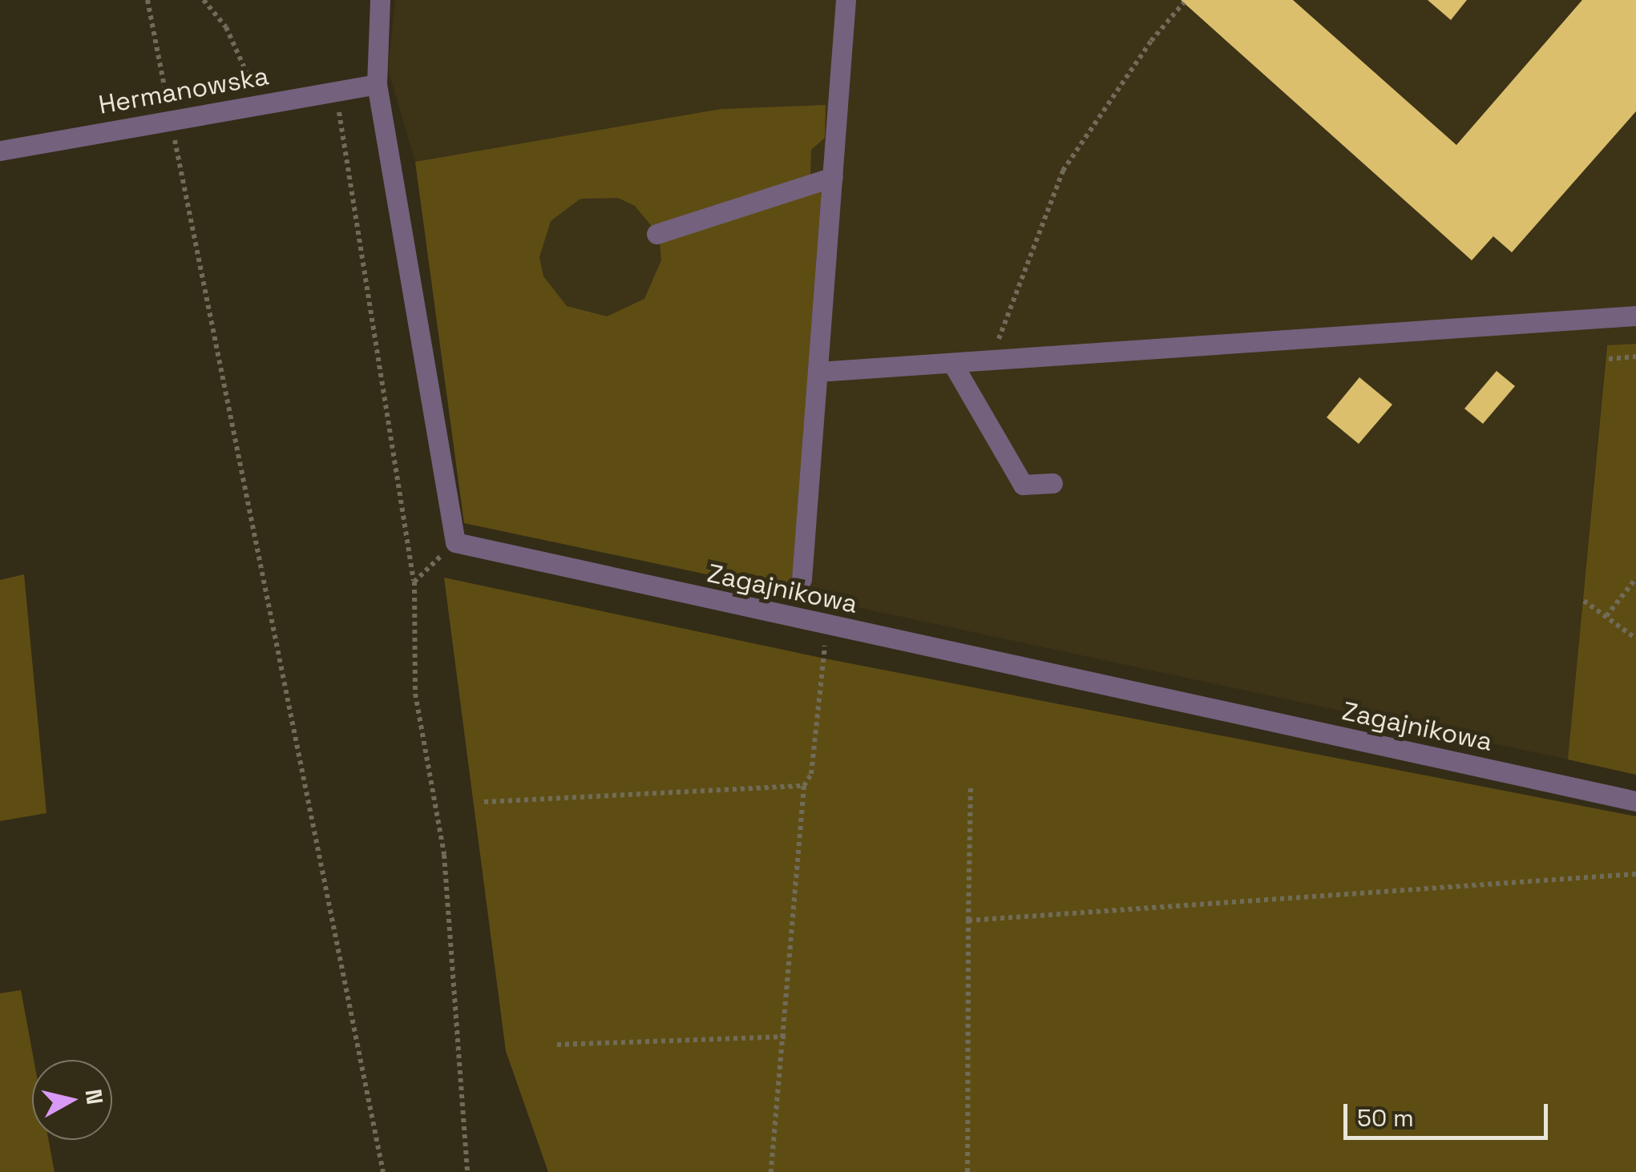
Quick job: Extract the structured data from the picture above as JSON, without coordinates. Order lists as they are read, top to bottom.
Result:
{
  "streets": {
    "street": ["Hermanowska", "Zagajnikowa"]
  },
  "scale_bar": "50 m",
  "north": "right"
}
